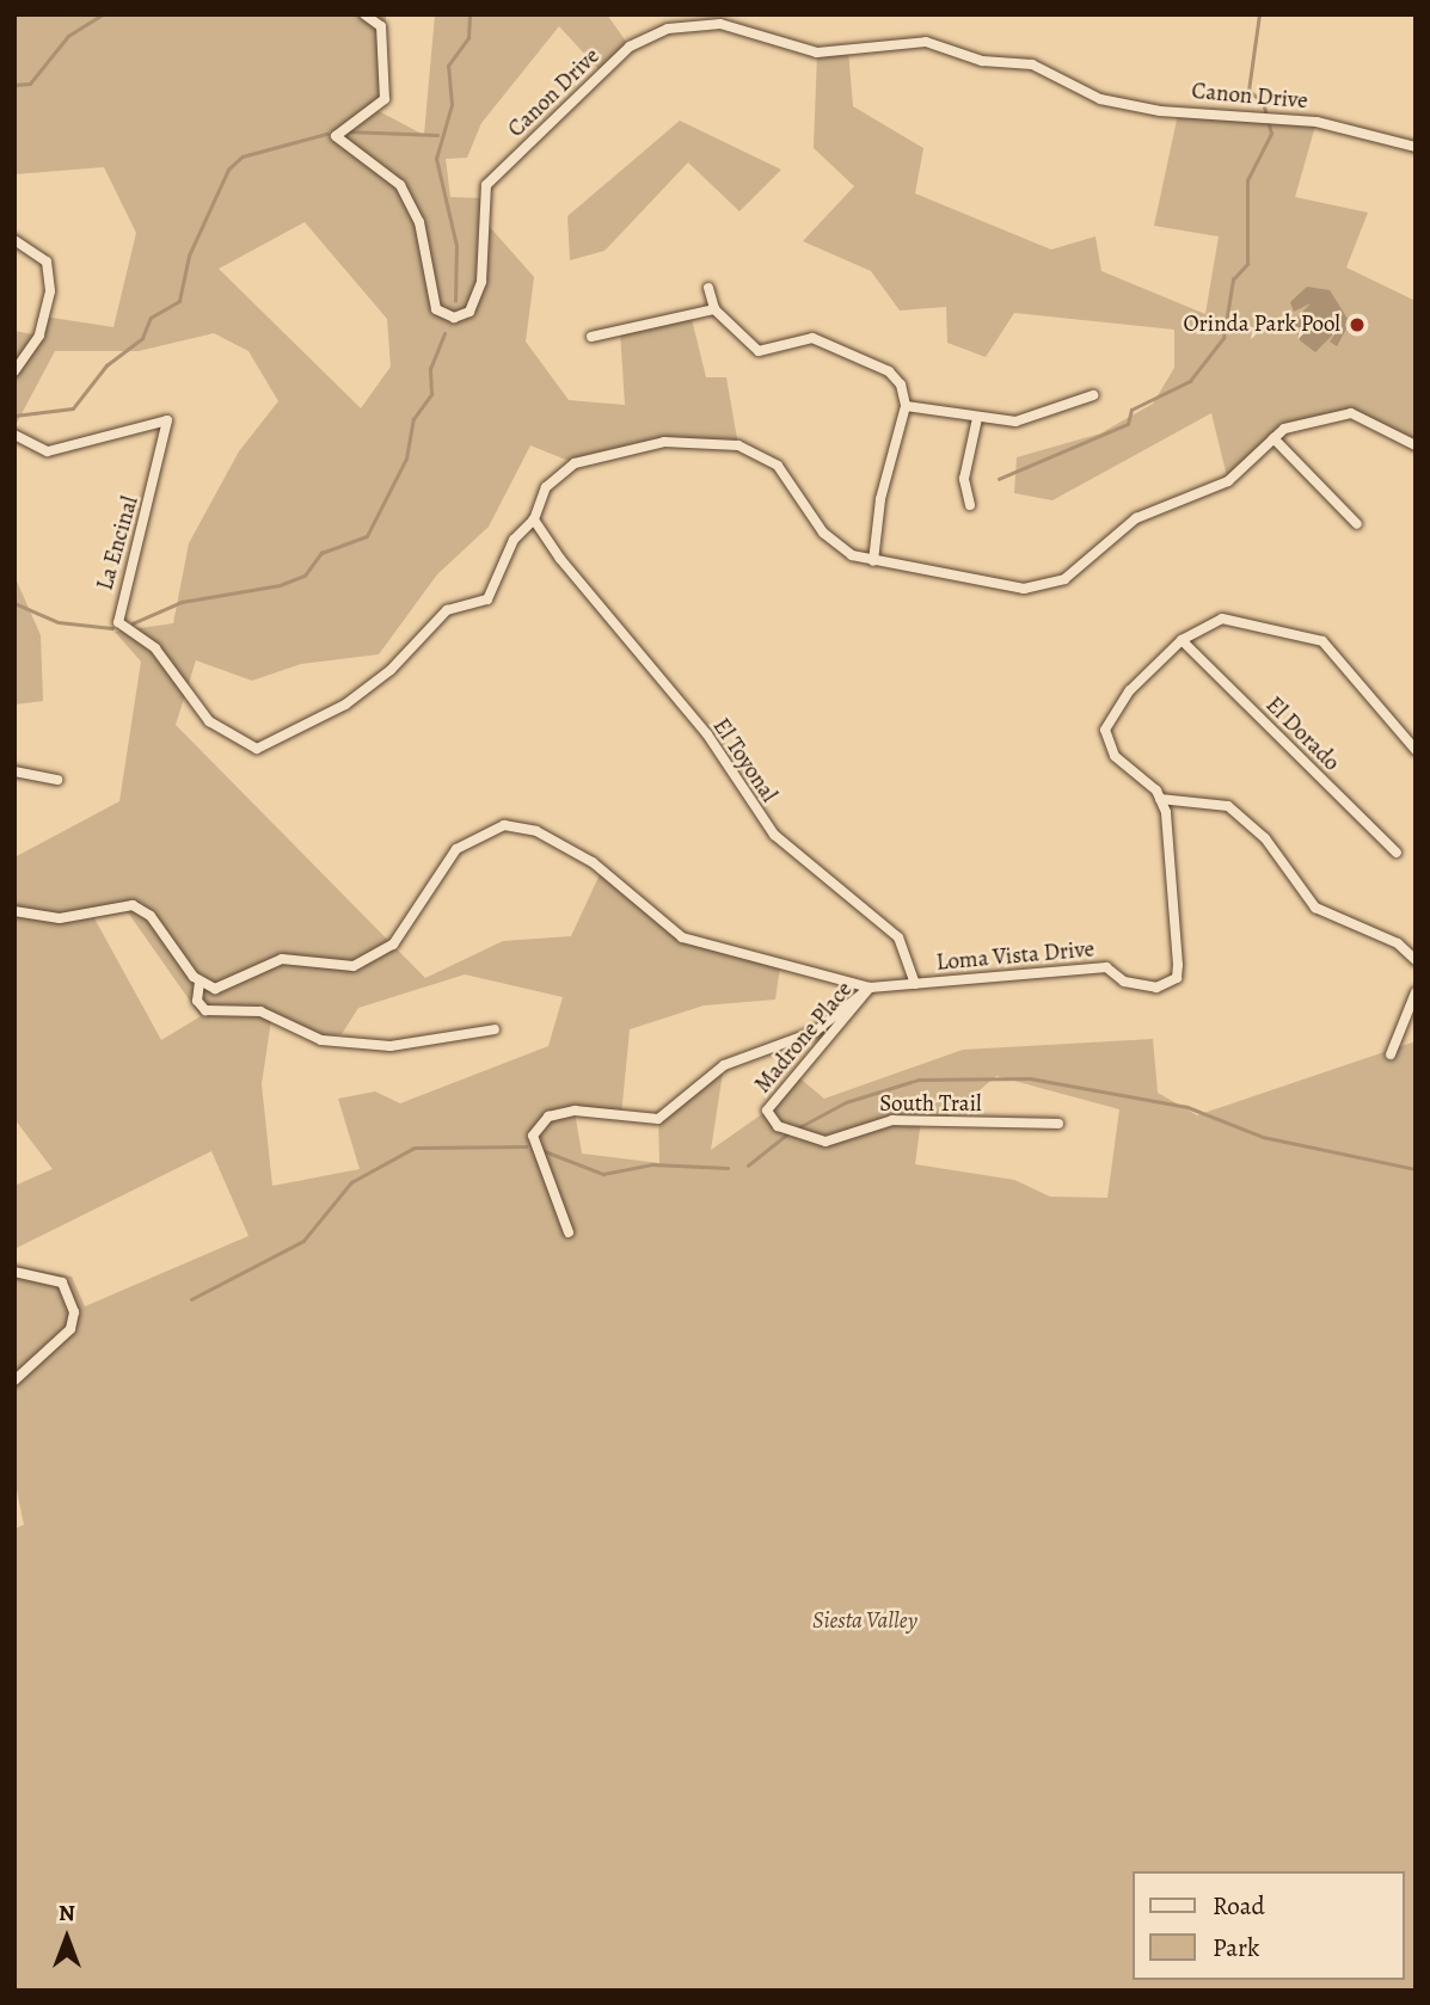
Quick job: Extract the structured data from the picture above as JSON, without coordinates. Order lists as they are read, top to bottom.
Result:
{
  "streets": {
    "street": [
      "Canon Drive",
      "La Encinal",
      "El Dorado",
      "El Toyonal",
      "Loma Vista Drive",
      "Madrone Place",
      "South Trail"
    ]
  },
  "crossings": [
    ["La Encinal", "El Toyonal"],
    ["El Toyonal", "Loma Vista Drive"],
    ["Madrone Place", "South Trail"]
  ],
  "parks": ["Siesta Valley"],
  "places": ["Orinda Park Pool"],
  "legend": ["Road", "Park"],
  "north": "top"
}
